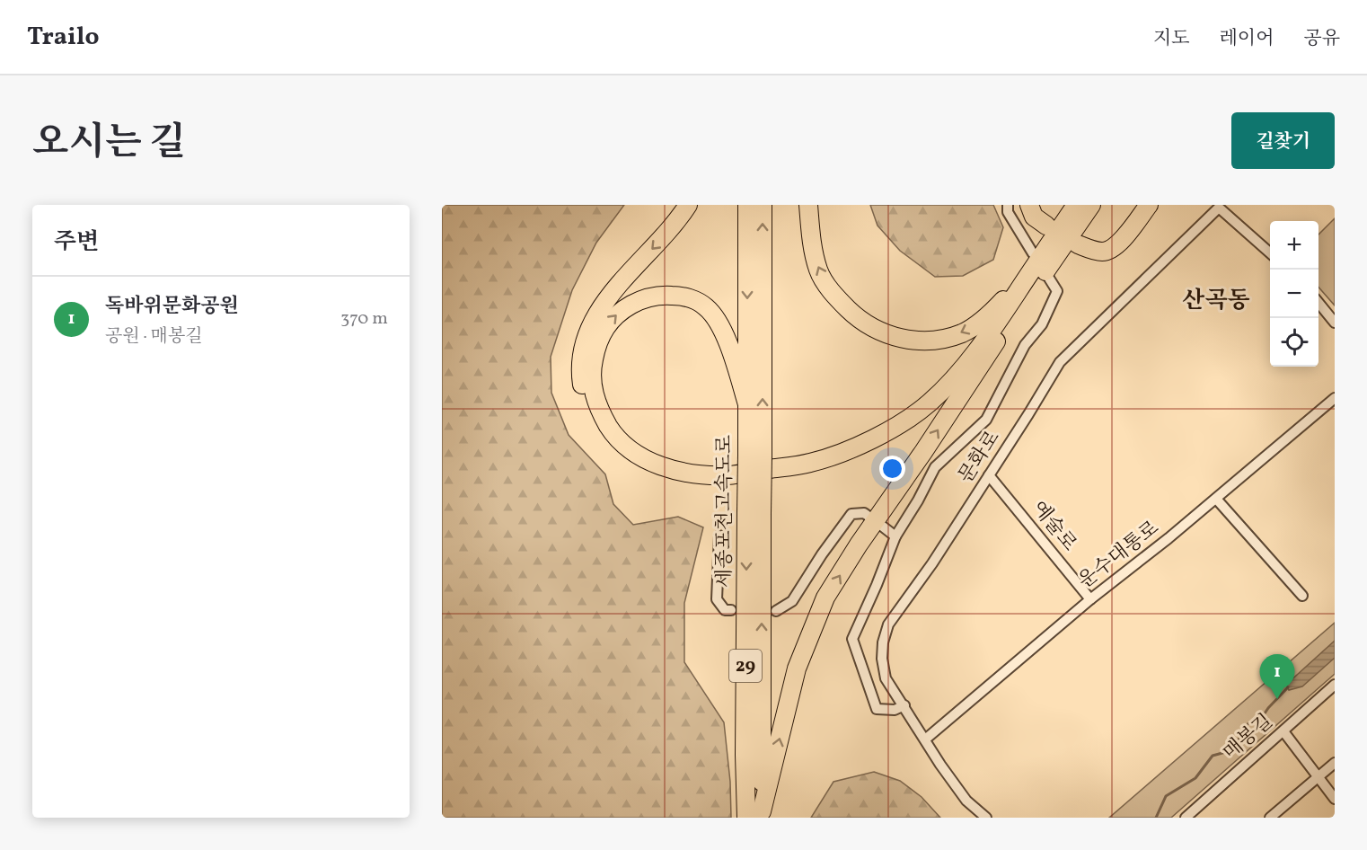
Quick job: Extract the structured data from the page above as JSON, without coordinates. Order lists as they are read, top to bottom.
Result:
{
  "streets": {
    "highway": ["세종포천고속도로", "29"],
    "street": [
      "문화로",
      "예술로",
      "운수대통로",
      "매봉길"
    ]
  },
  "crossings": [
    ["문화로", "예술로"],
    ["문화로", "운수대통로"],
    ["예술로", "운수대통로"]
  ],
  "districts": ["산곡동"],
  "page": {
    "header": "Trailo",
    "nav": ["지도", "레이어", "공유"],
    "title": "오시는 길",
    "buttons": "길찾기",
    "heading": "주변",
    "map_buttons": ["+", "−"],
    "list": [
      {
        "mark": "1",
        "name": "독바위문화공원",
        "note": "공원 · 매봉길",
        "value": "370 m"
      }
    ],
    "pins": "1"
  }
}
